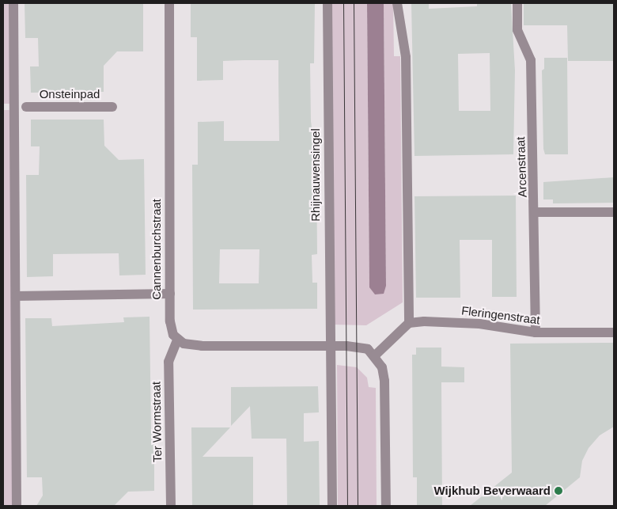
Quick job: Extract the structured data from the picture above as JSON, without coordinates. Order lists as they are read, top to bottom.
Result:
{
  "streets": {
    "street": [
      "Onsteinpad",
      "Arcenstraat",
      "Rhijnauwensingel",
      "Cannenburchstraat",
      "Fleringenstraat",
      "Ter Wormstraat"
    ]
  },
  "crossings": [
    ["Arcenstraat", "Fleringenstraat"],
    ["Cannenburchstraat", "Ter Wormstraat"]
  ],
  "places": ["Wijkhub Beverwaard"]
}
